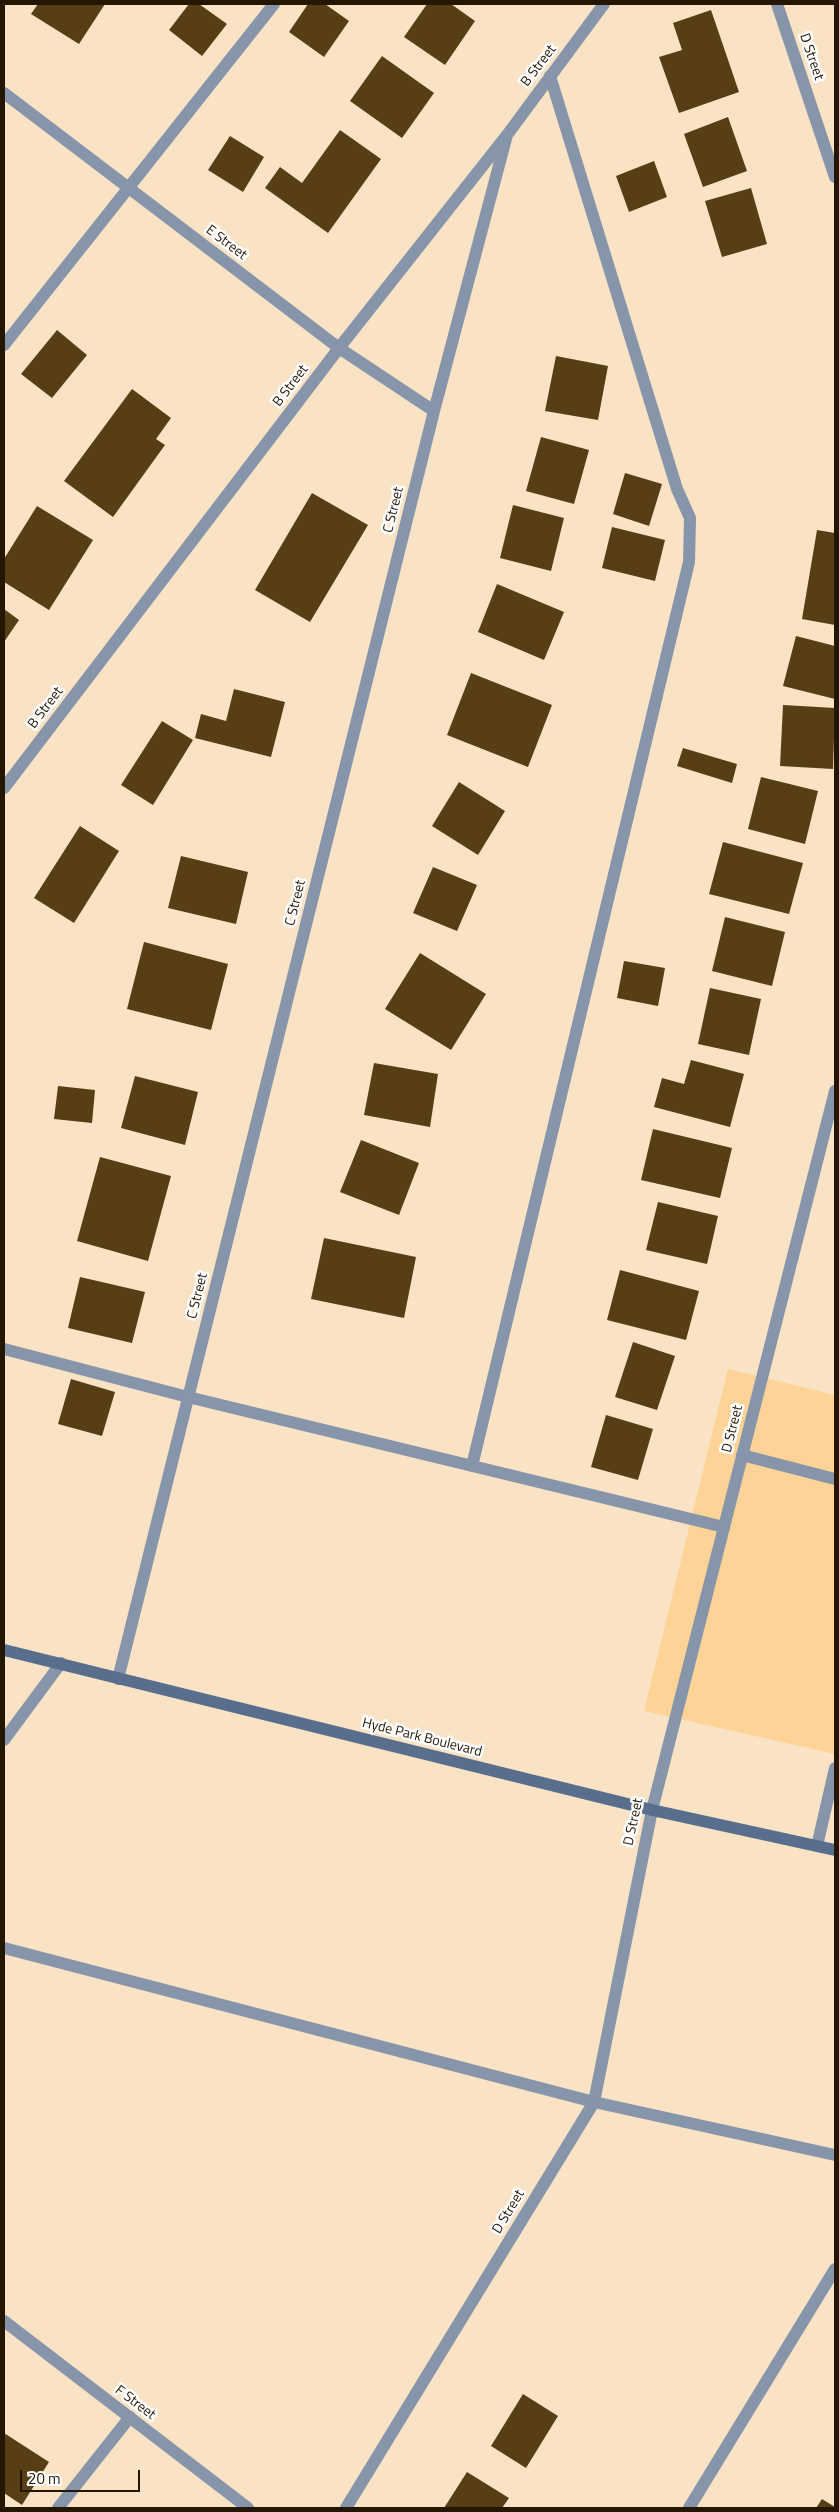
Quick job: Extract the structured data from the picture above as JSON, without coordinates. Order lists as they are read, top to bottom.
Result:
{
  "streets": {
    "main road": ["Hyde Park Boulevard"],
    "street": [
      "D Street",
      "B Street",
      "E Street",
      "C Street",
      "F Street"
    ]
  },
  "crossings": [
    ["D Street", "Hyde Park Boulevard"],
    ["B Street", "E Street"],
    ["B Street", "C Street"],
    ["E Street", "C Street"],
    ["C Street", "Hyde Park Boulevard"]
  ],
  "scale_bar": "20 m"
}
